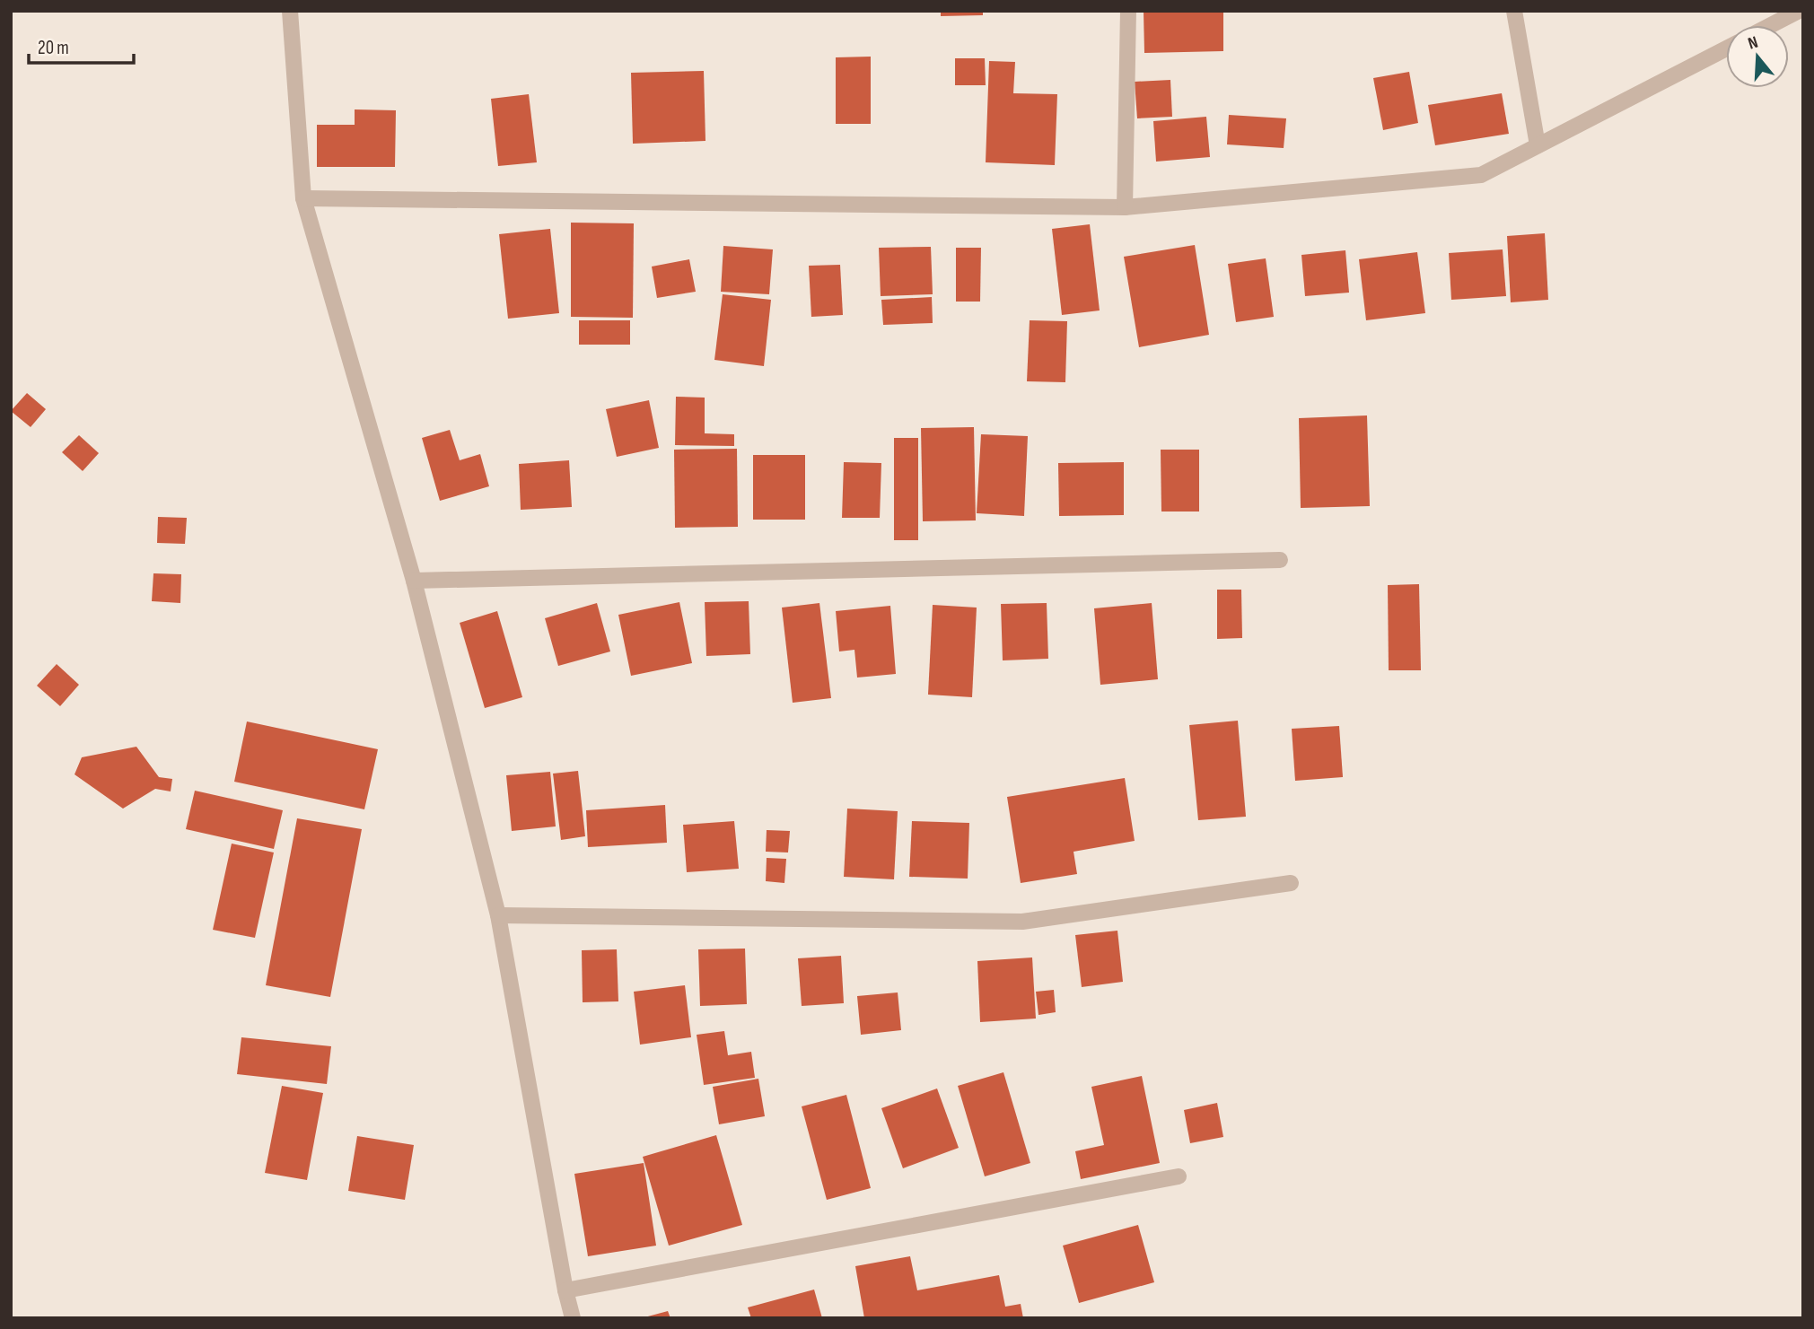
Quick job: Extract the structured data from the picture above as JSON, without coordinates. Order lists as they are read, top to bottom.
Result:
{
  "scale_bar": "20 m",
  "north": "top"
}
